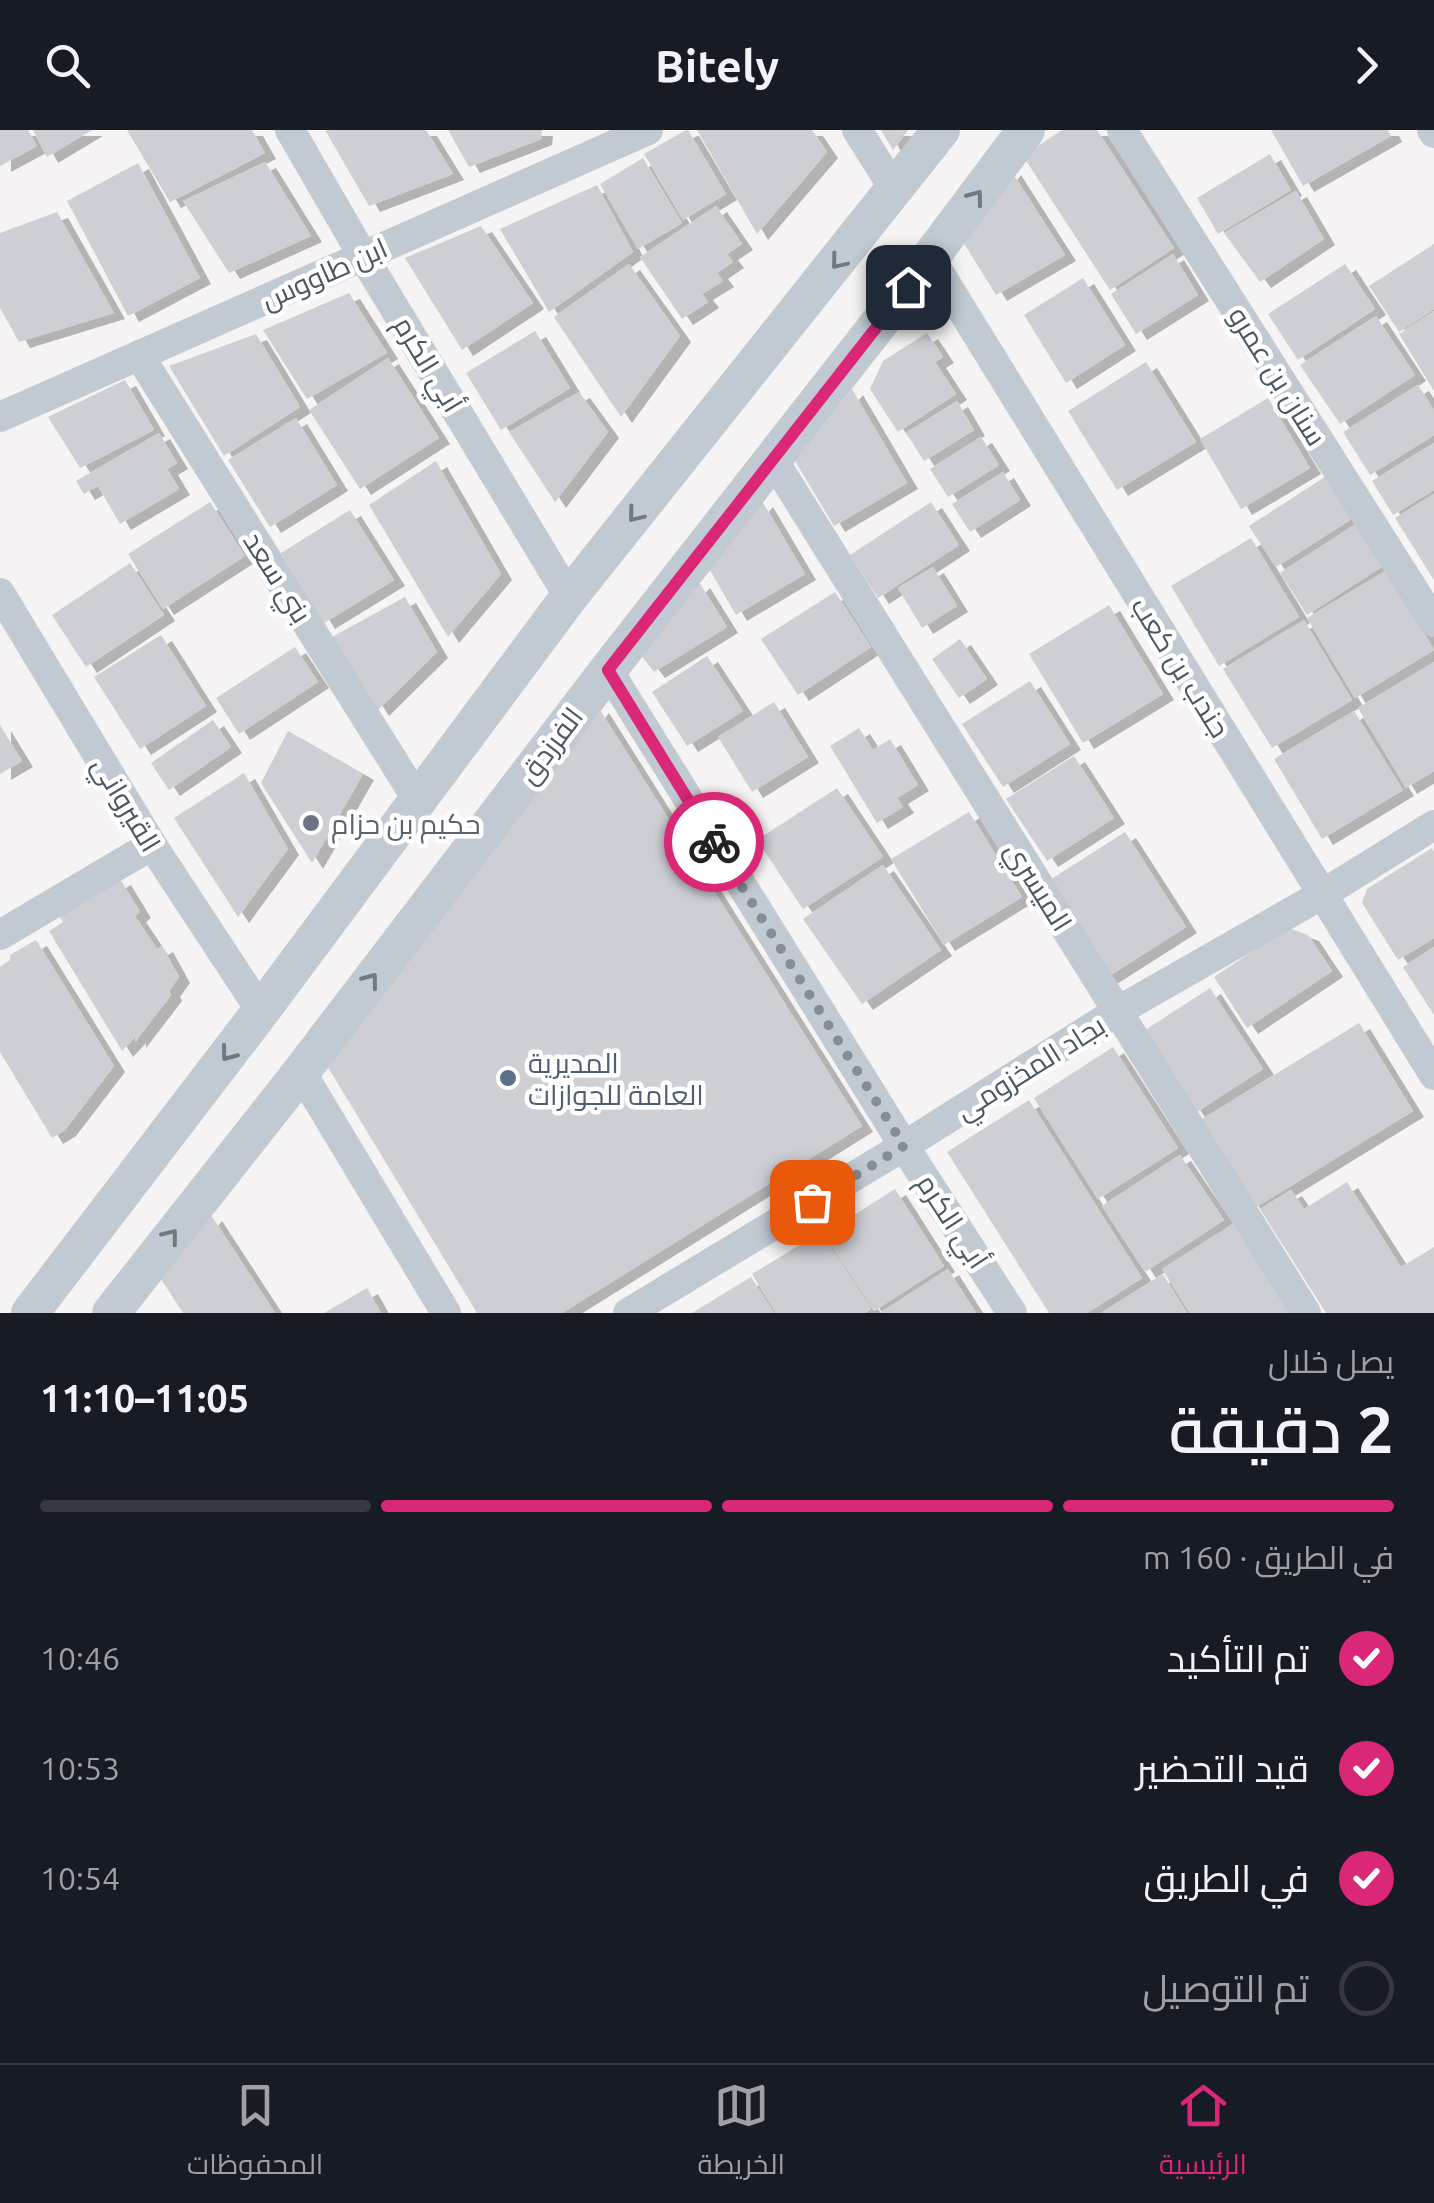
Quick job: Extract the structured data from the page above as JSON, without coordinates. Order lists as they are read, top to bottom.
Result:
{
  "streets": {
    "street": [
      "ابن طاووس",
      "أبي الكرم",
      "سنان بن عمرو",
      "بني سعد",
      "جندب بن كعب",
      "الفرزدق",
      "القيرواني",
      "الميسري",
      "بجاد المخزومي"
    ]
  },
  "crossings": [
    ["ابن طاووس", "أبي الكرم"],
    ["ابن طاووس", "بني سعد"],
    ["أبي الكرم", "الفرزدق"],
    ["أبي الكرم", "بجاد المخزومي"],
    ["جندب بن كعب", "الفرزدق"],
    ["جندب بن كعب", "بجاد المخزومي"],
    ["الفرزدق", "الميسري"],
    ["الميسري", "بجاد المخزومي"]
  ],
  "places": ["حكيم بن حزام", "المديرية العامة للجوازات"],
  "page": {
    "header": "Bitely",
    "heading": ["2 دقيقة", "يصل خلال", "11:05–11:10"],
    "bar": "في الطريق · 160 m",
    "list": [
      ["تم التأكيد", "10:46"],
      ["قيد التحضير", "10:53"],
      ["في الطريق", "10:54"],
      "تم التوصيل"
    ],
    "tabs": ["الرئيسية", "الخريطة", "المحفوظات"]
  }
}
